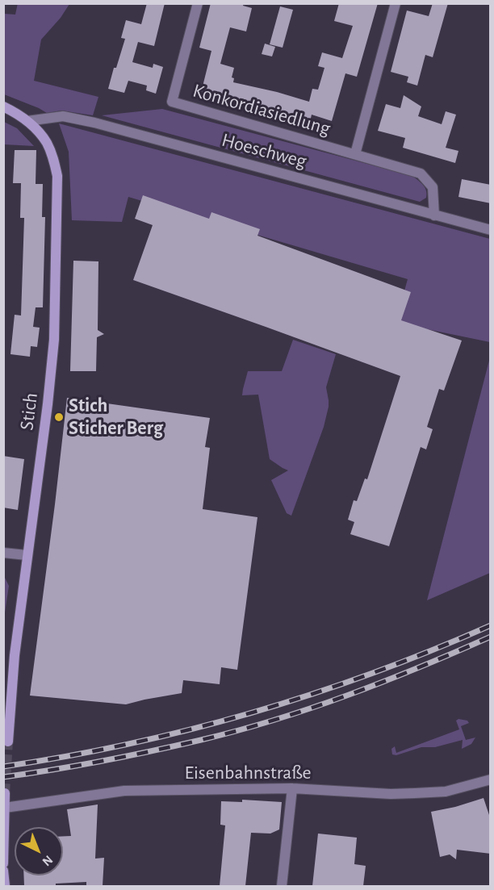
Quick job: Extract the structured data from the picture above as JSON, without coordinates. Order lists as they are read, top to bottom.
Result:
{
  "streets": {
    "main road": ["Stich"],
    "street": ["Konkordiasiedlung", "Hoeschweg", "Eisenbahnstraße"]
  },
  "crossings": [
    ["Konkordiasiedlung", "Hoeschweg"],
    ["Hoeschweg", "Stich"]
  ],
  "places": ["Stich Sticher Berg"],
  "north": "bottom right"
}
